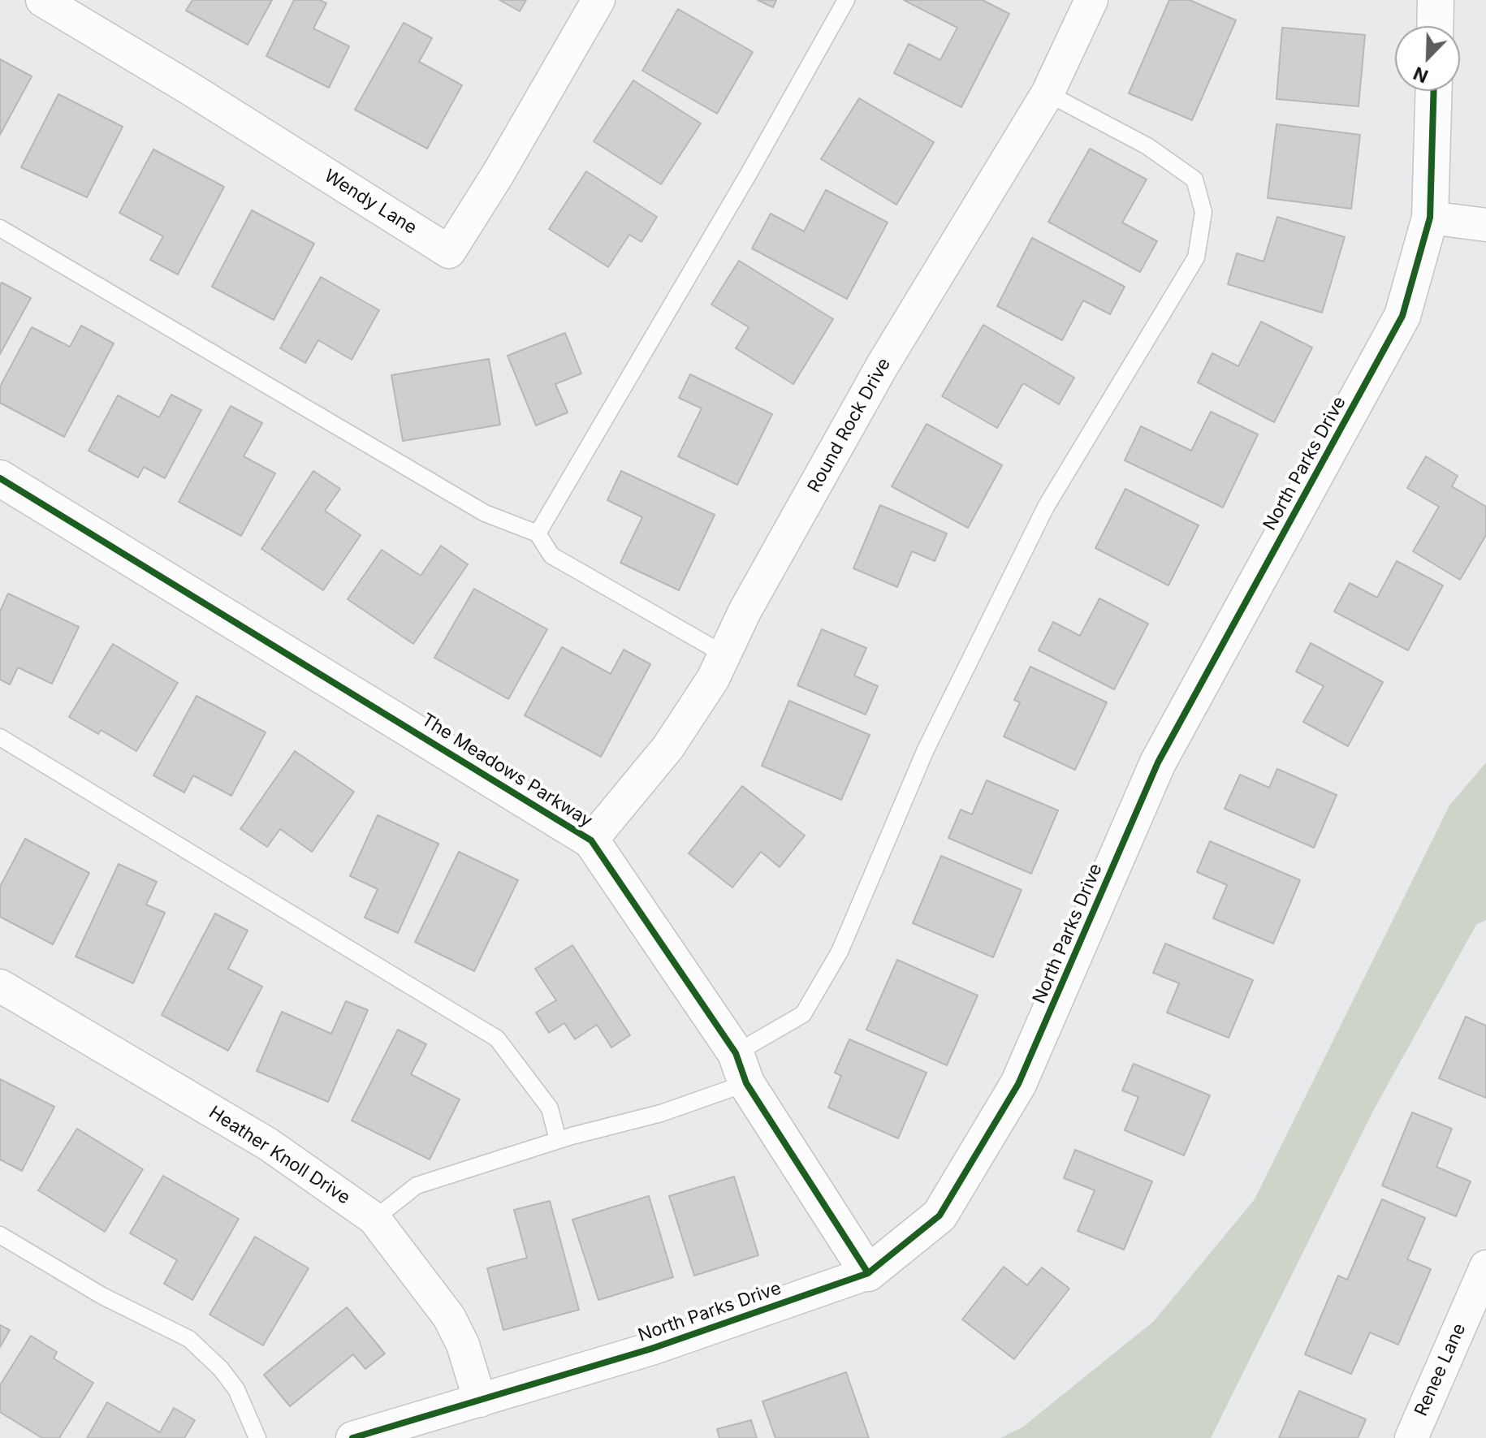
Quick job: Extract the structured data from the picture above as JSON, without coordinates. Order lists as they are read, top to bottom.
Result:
{
  "streets": {
    "street": [
      "Wendy Lane",
      "Round Rock Drive",
      "North Parks Drive",
      "The Meadows Parkway",
      "Heather Knoll Drive",
      "Renee Lane"
    ]
  },
  "crossings": [
    ["Round Rock Drive", "The Meadows Parkway"],
    ["North Parks Drive", "The Meadows Parkway"],
    ["North Parks Drive", "Heather Knoll Drive"]
  ],
  "north": "bottom left"
}
